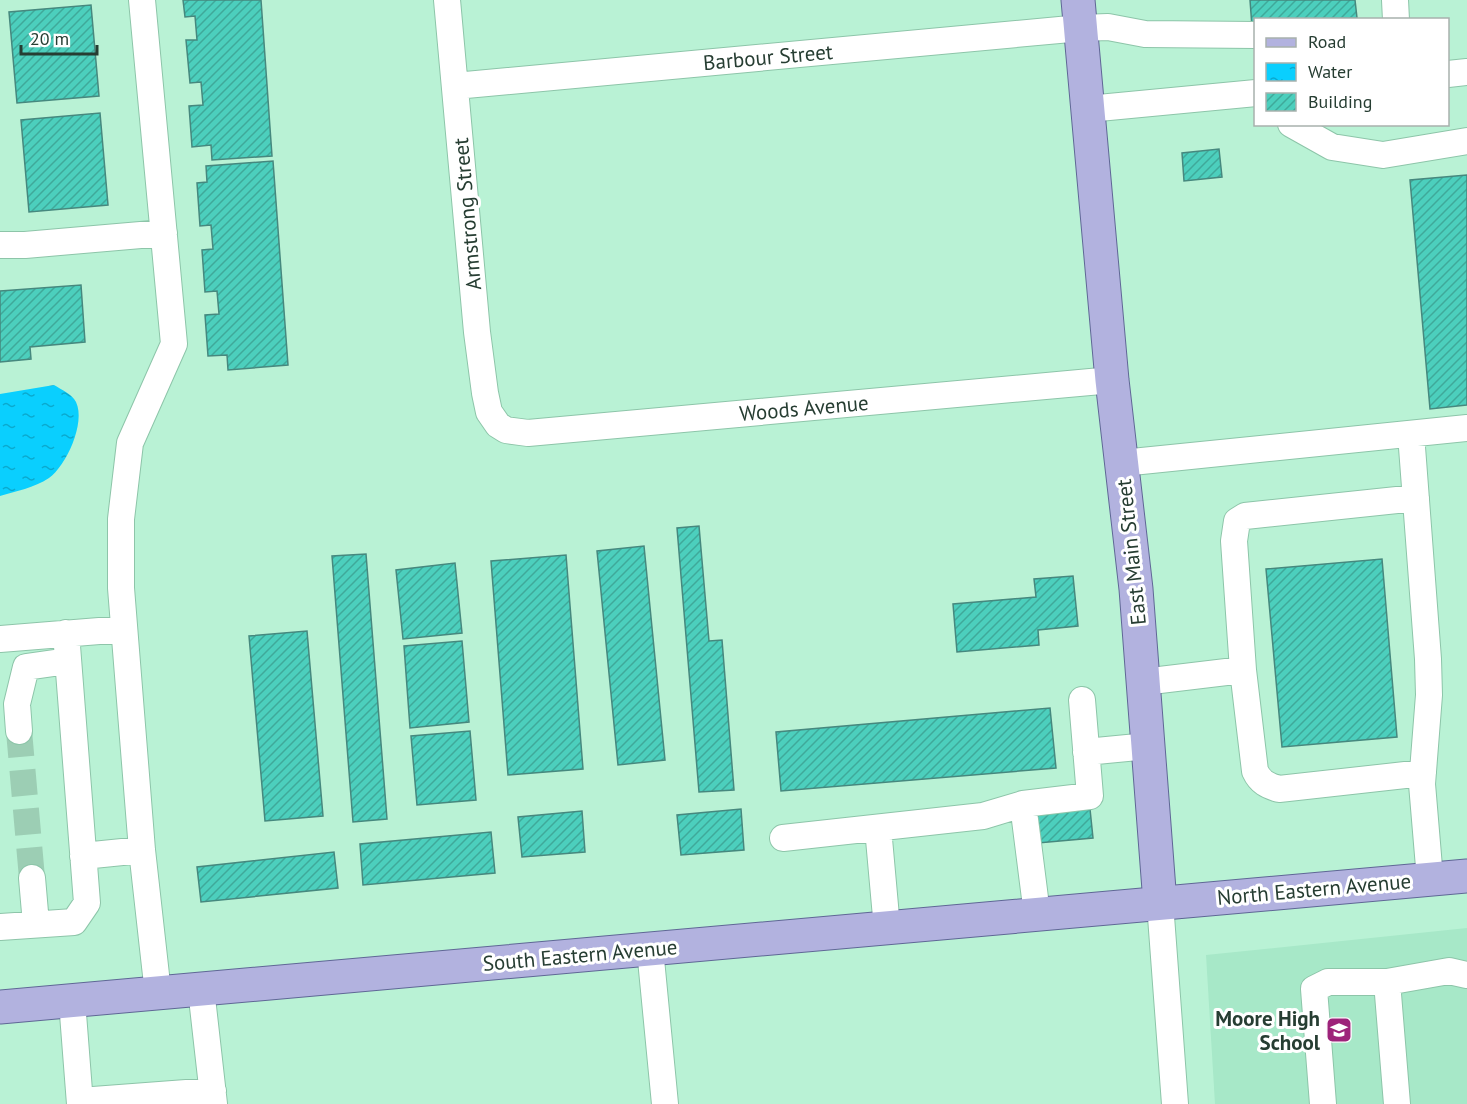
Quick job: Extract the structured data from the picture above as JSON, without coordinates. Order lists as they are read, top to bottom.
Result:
{
  "streets": {
    "main road": ["East Main Street", "North Eastern Avenue", "South Eastern Avenue"],
    "street": ["Barbour Street", "Armstrong Street", "Woods Avenue"]
  },
  "crossings": [
    ["Barbour Street", "Armstrong Street"],
    ["Barbour Street", "East Main Street"],
    ["Armstrong Street", "Woods Avenue"],
    ["Woods Avenue", "East Main Street"],
    ["East Main Street", "North Eastern Avenue"],
    ["East Main Street", "South Eastern Avenue"],
    ["North Eastern Avenue", "South Eastern Avenue"]
  ],
  "places": {
    "school or university": ["Moore High School"]
  },
  "legend": ["Road", "Water", "Building"],
  "scale_bar": "20 m"
}
